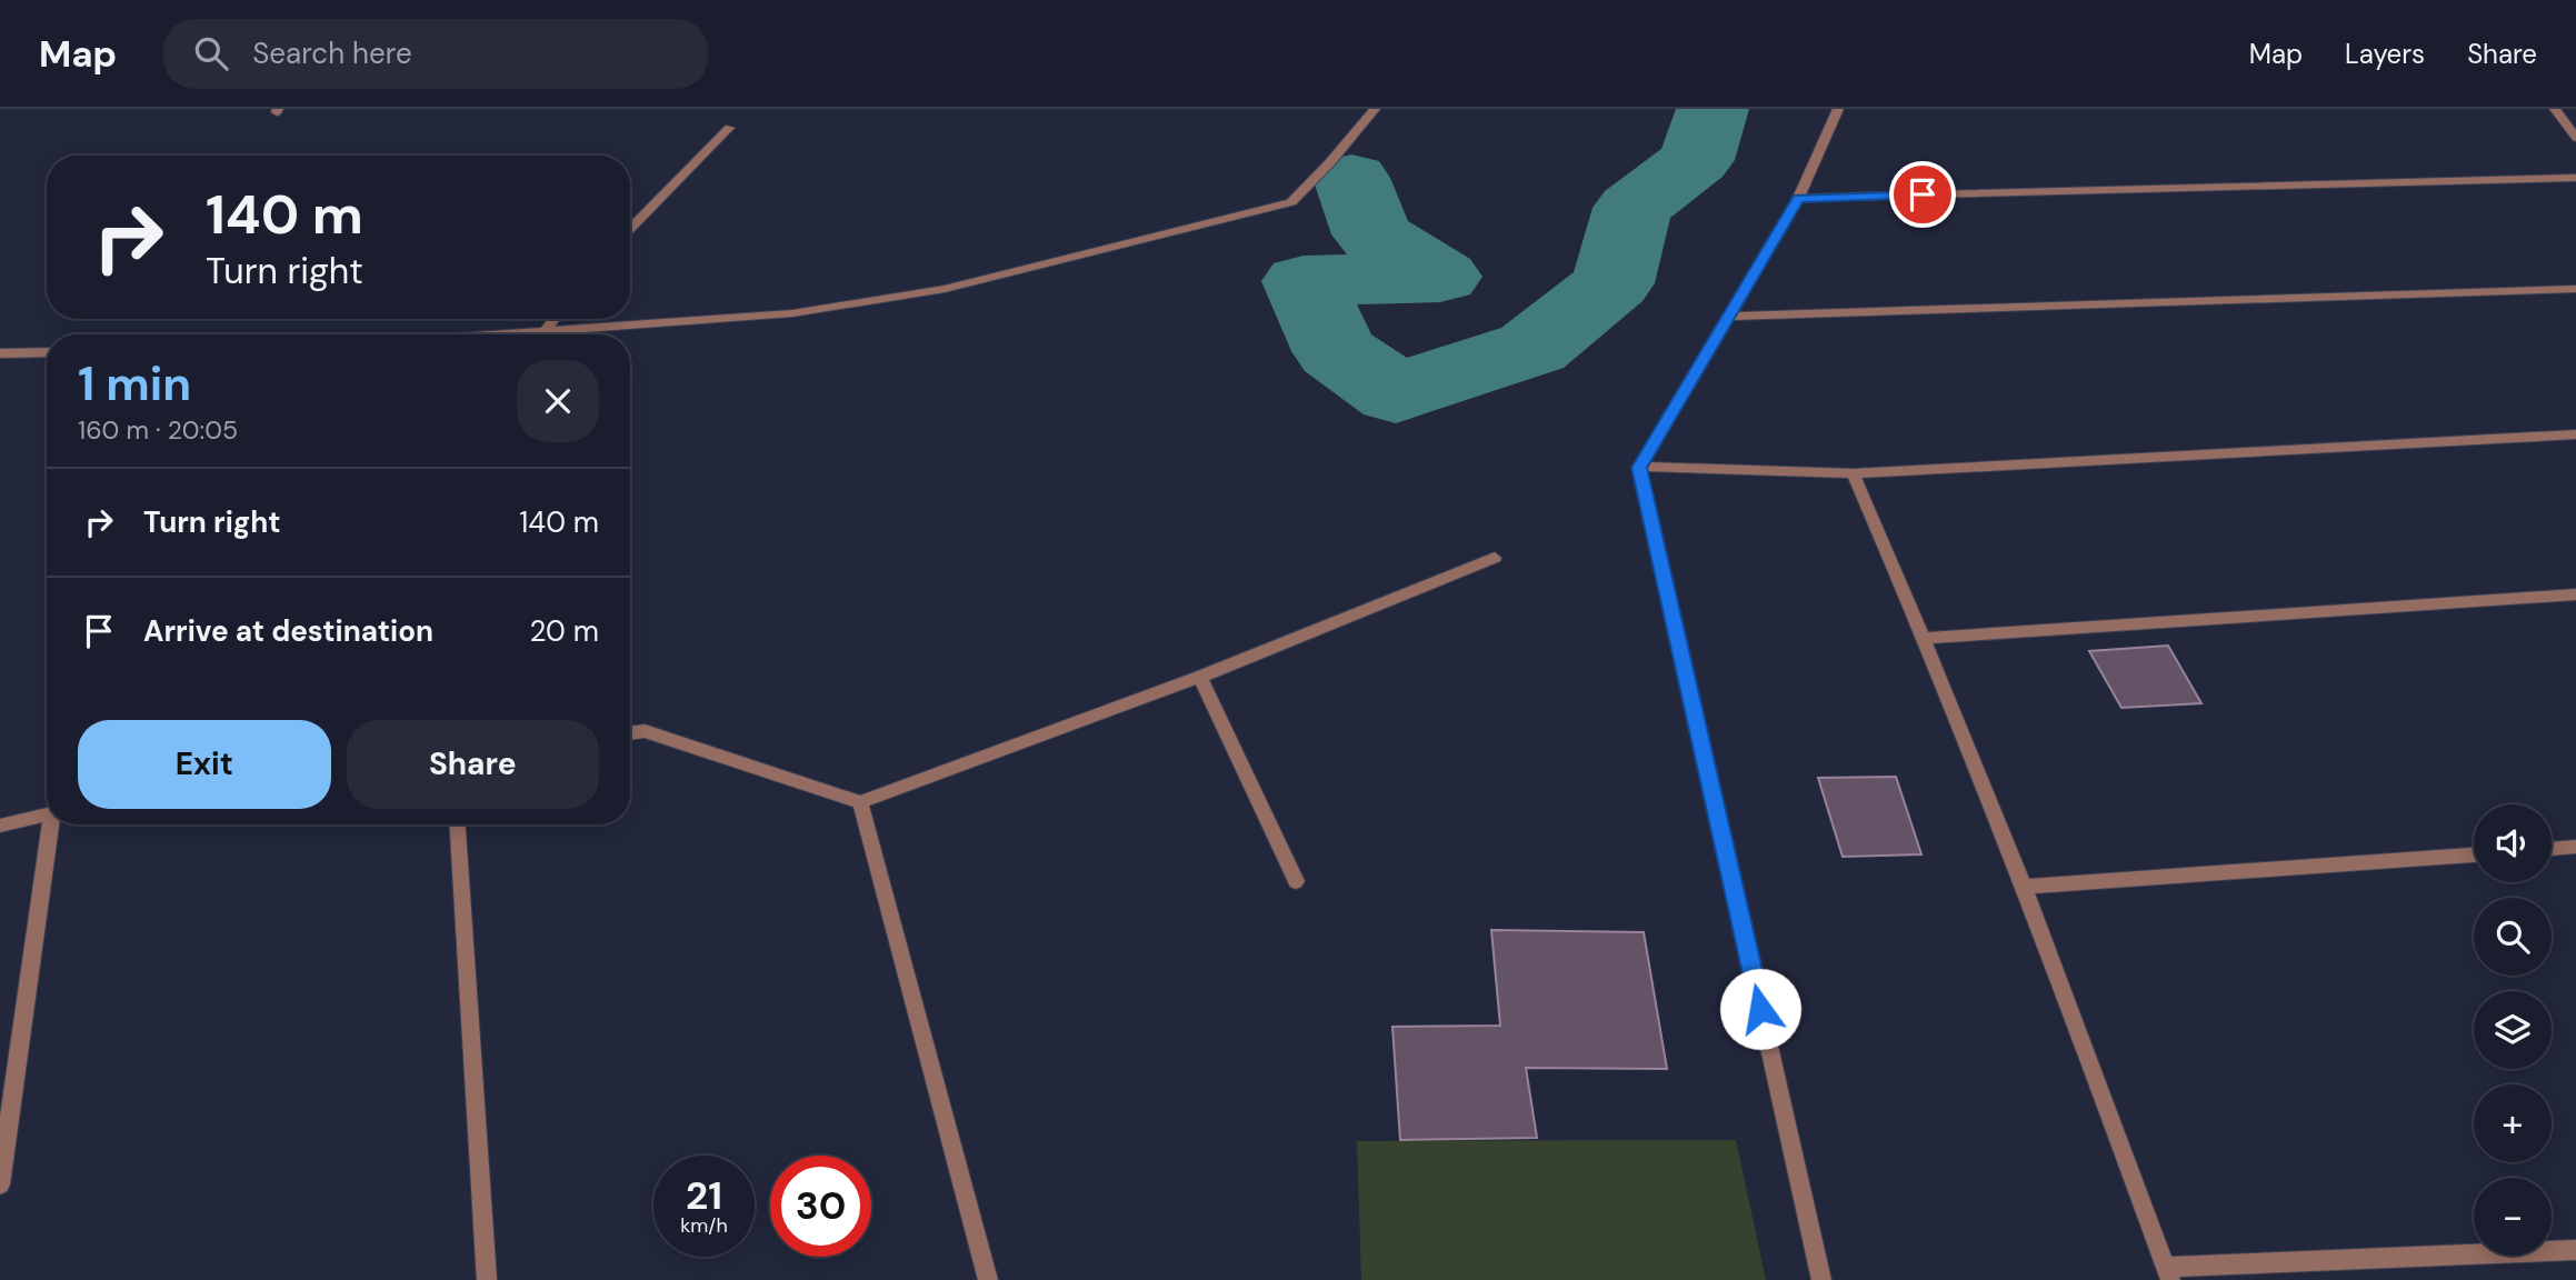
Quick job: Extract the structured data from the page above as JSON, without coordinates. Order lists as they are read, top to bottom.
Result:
{
  "page": {
    "header": "Map",
    "search": "Search here",
    "nav": ["Map", "Layers", "Share"],
    "turn": ["140 m", "Turn right"],
    "heading": ["1 min", "160 m · 20:05"],
    "list": [
      {
        "name": "Turn right",
        "value": "140 m"
      },
      {
        "name": "Arrive at destination",
        "value": "20 m"
      }
    ],
    "buttons": ["Exit", "Share"],
    "map_buttons": ["+", "−"],
    "speed": "21 km/h",
    "limit": "30"
  }
}
